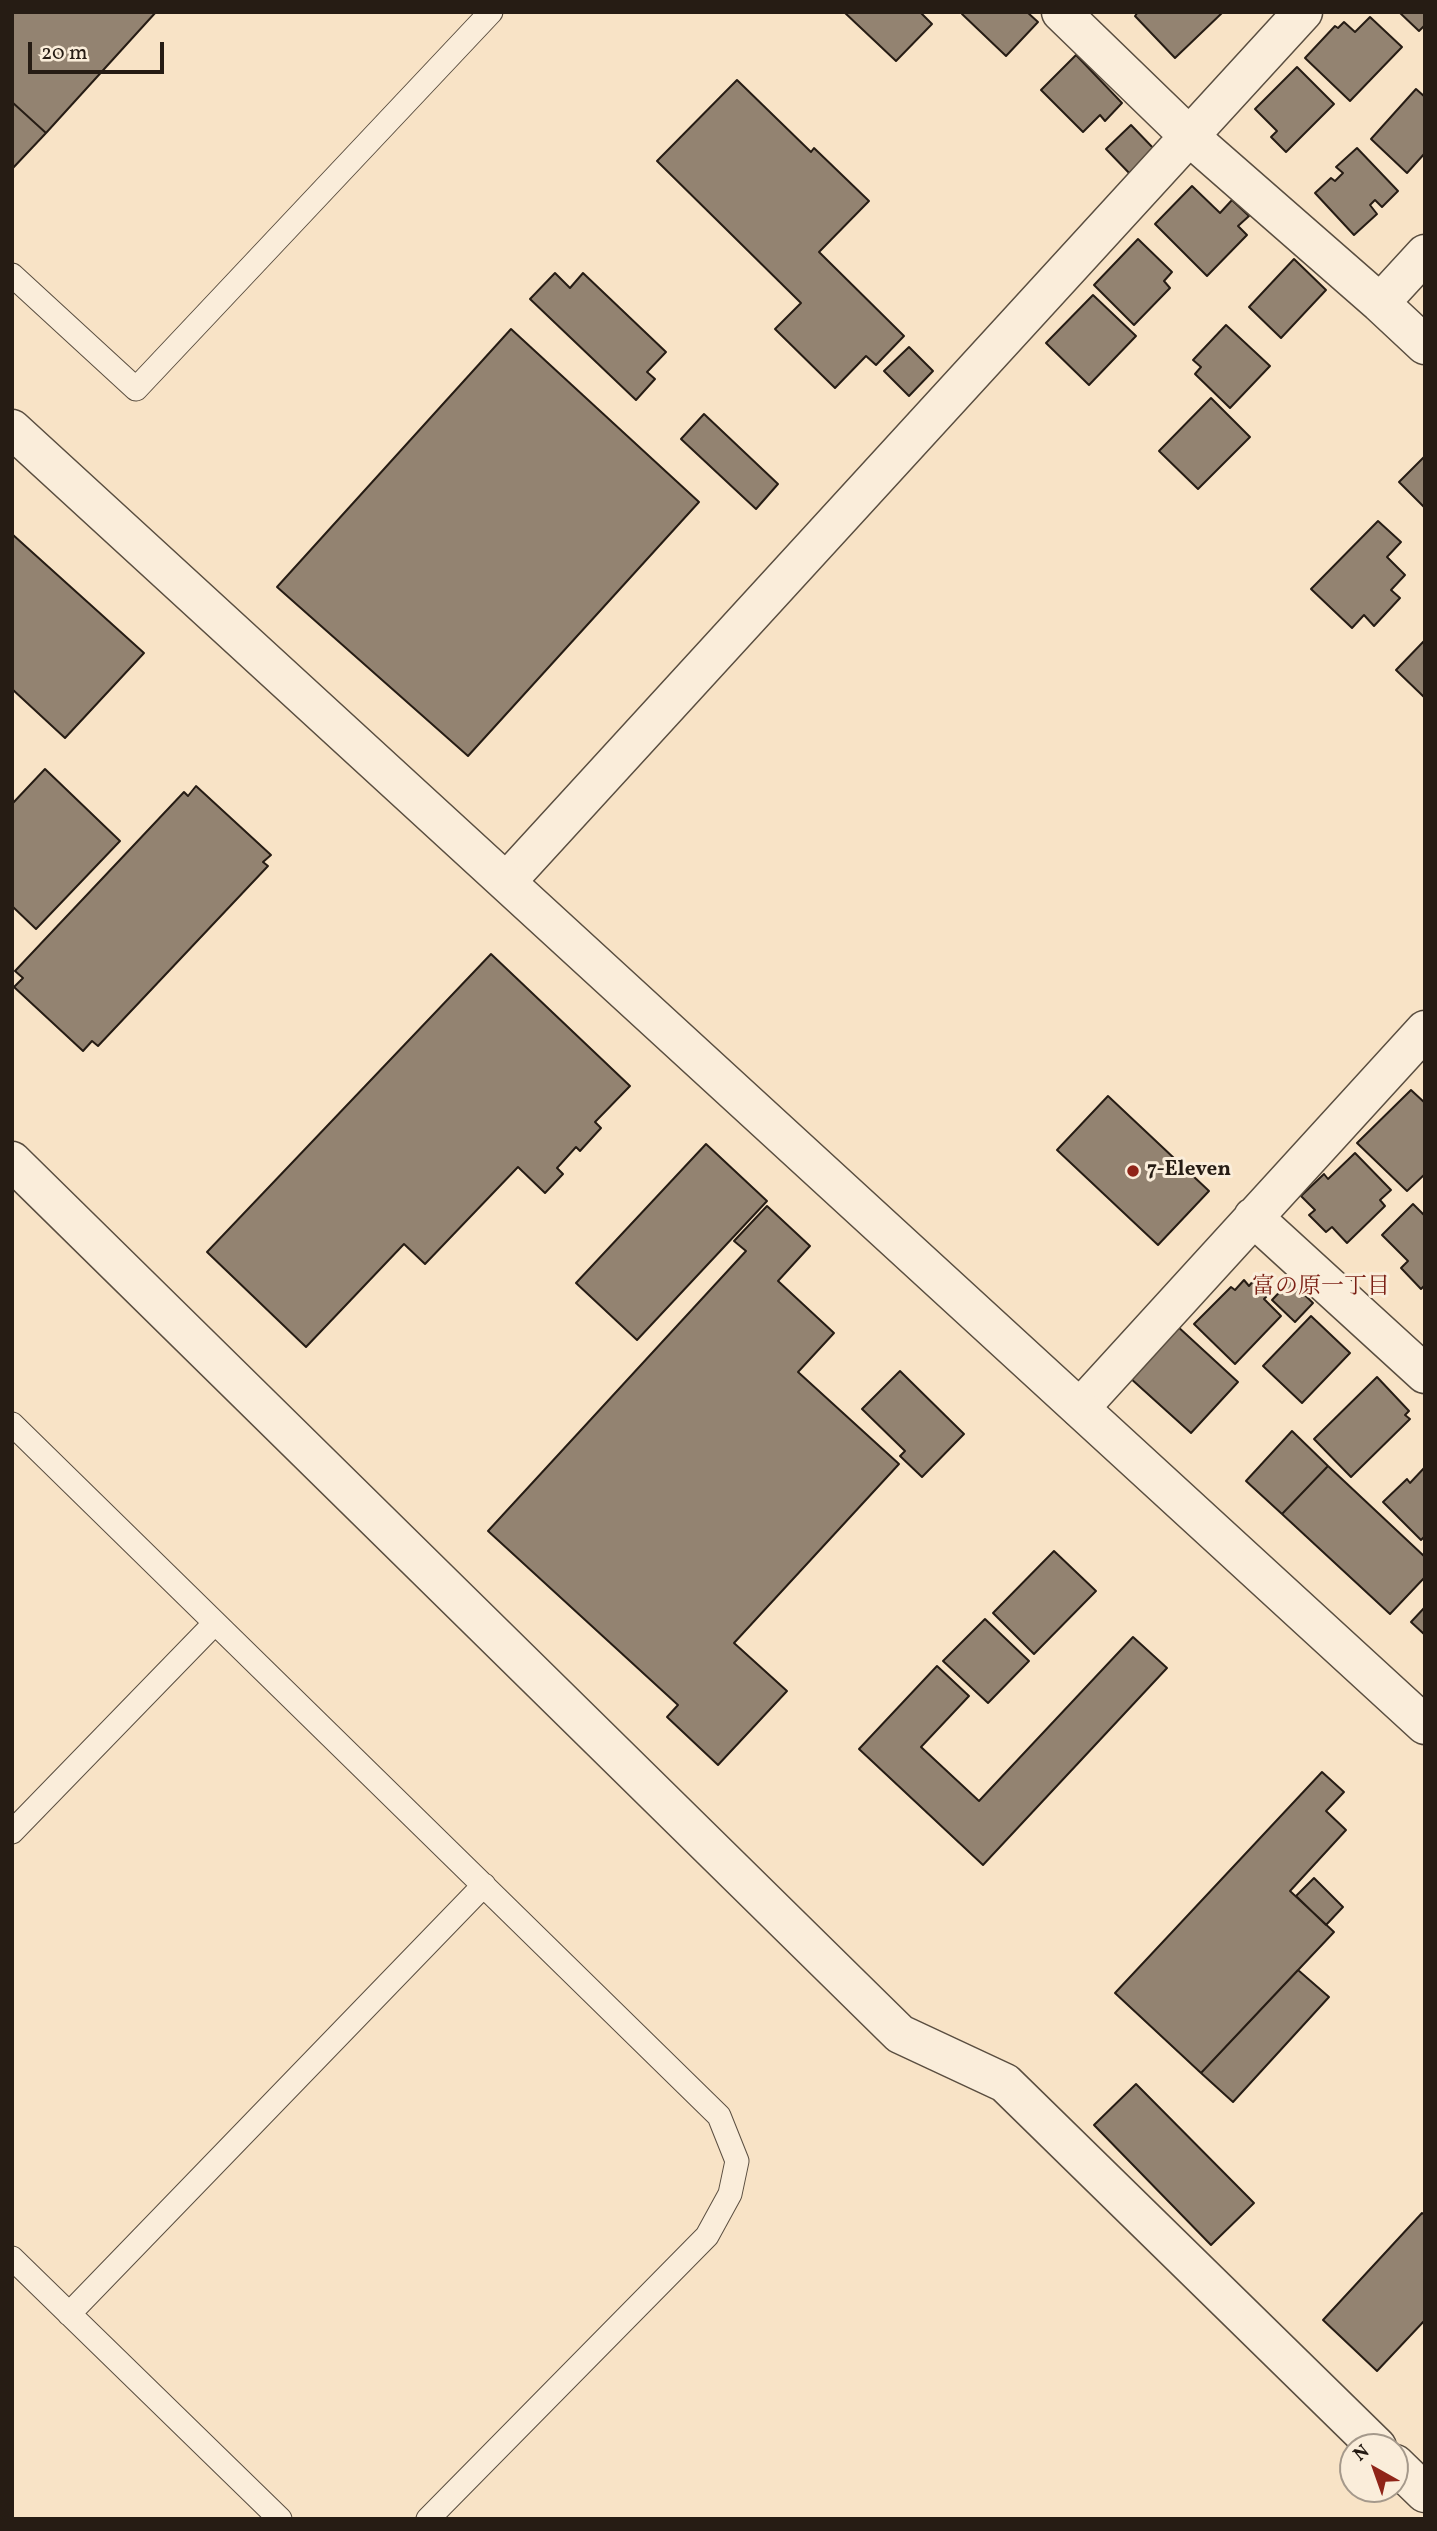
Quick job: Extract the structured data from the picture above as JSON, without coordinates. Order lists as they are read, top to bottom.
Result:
{
  "districts": ["富の原一丁目"],
  "places": ["7-Eleven"],
  "scale_bar": "20 m",
  "north": "top left"
}
